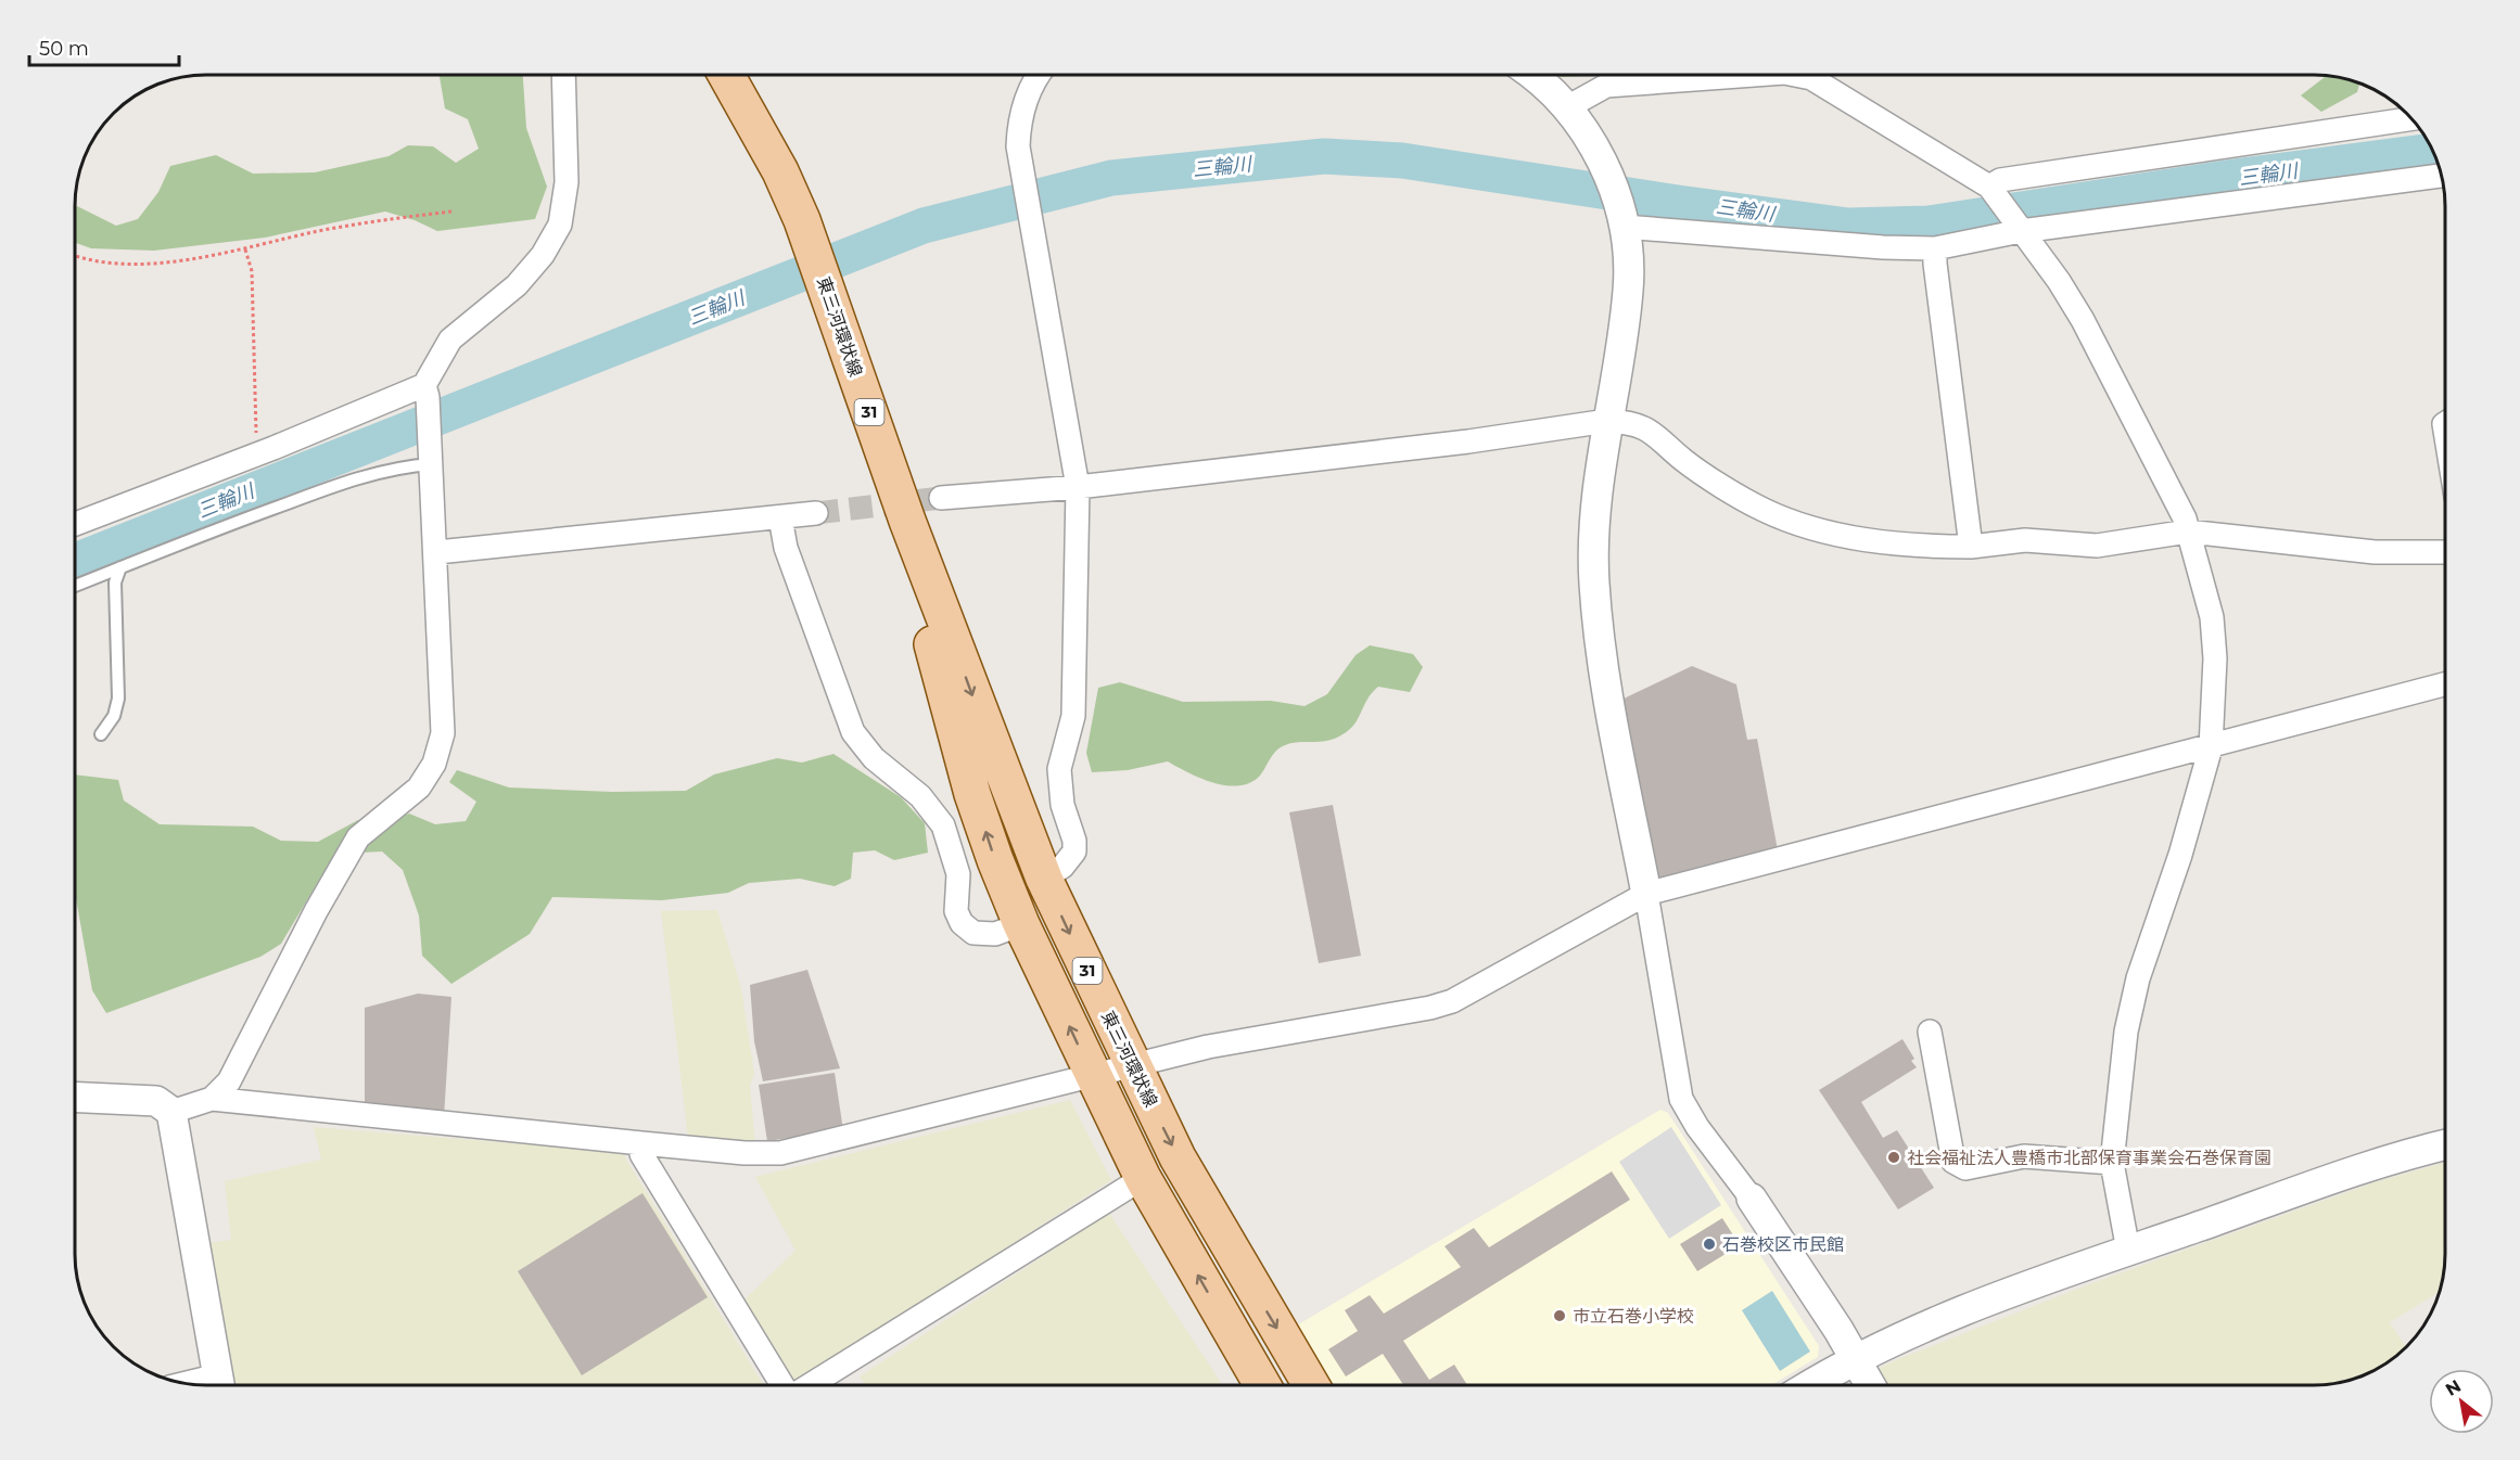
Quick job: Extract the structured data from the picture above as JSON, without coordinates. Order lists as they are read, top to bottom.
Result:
{
  "streets": {
    "main road": ["東三河環状線", "31"]
  },
  "water": ["三輪川"],
  "places": ["社会福祉法人豊橋市北部保育事業会石巻保育園", "石巻校区市民館", "市立石巻小学校"],
  "scale_bar": "50 m",
  "north": "top left"
}
